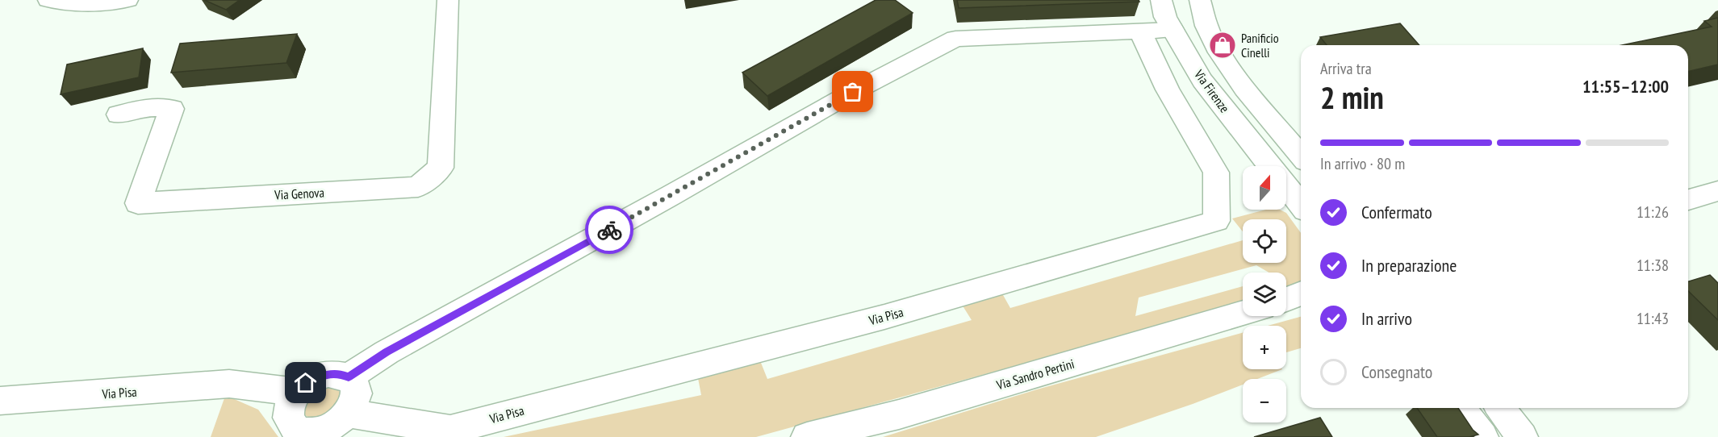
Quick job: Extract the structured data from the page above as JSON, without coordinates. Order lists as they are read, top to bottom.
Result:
{
  "streets": {
    "street": [
      "Via Firenze",
      "Via Genova",
      "Via Pisa",
      "Via Sandro Pertini"
    ]
  },
  "places": {
    "shop": ["Panificio Cinelli"]
  },
  "north": "top",
  "page": {
    "heading": ["2 min", "Arriva tra", "11:55–12:00"],
    "bar": "In arrivo · 80 m",
    "map_buttons": ["+", "−"],
    "list": [
      ["Confermato", "11:26"],
      ["In preparazione", "11:38"],
      ["In arrivo", "11:43"],
      "Consegnato"
    ]
  }
}
